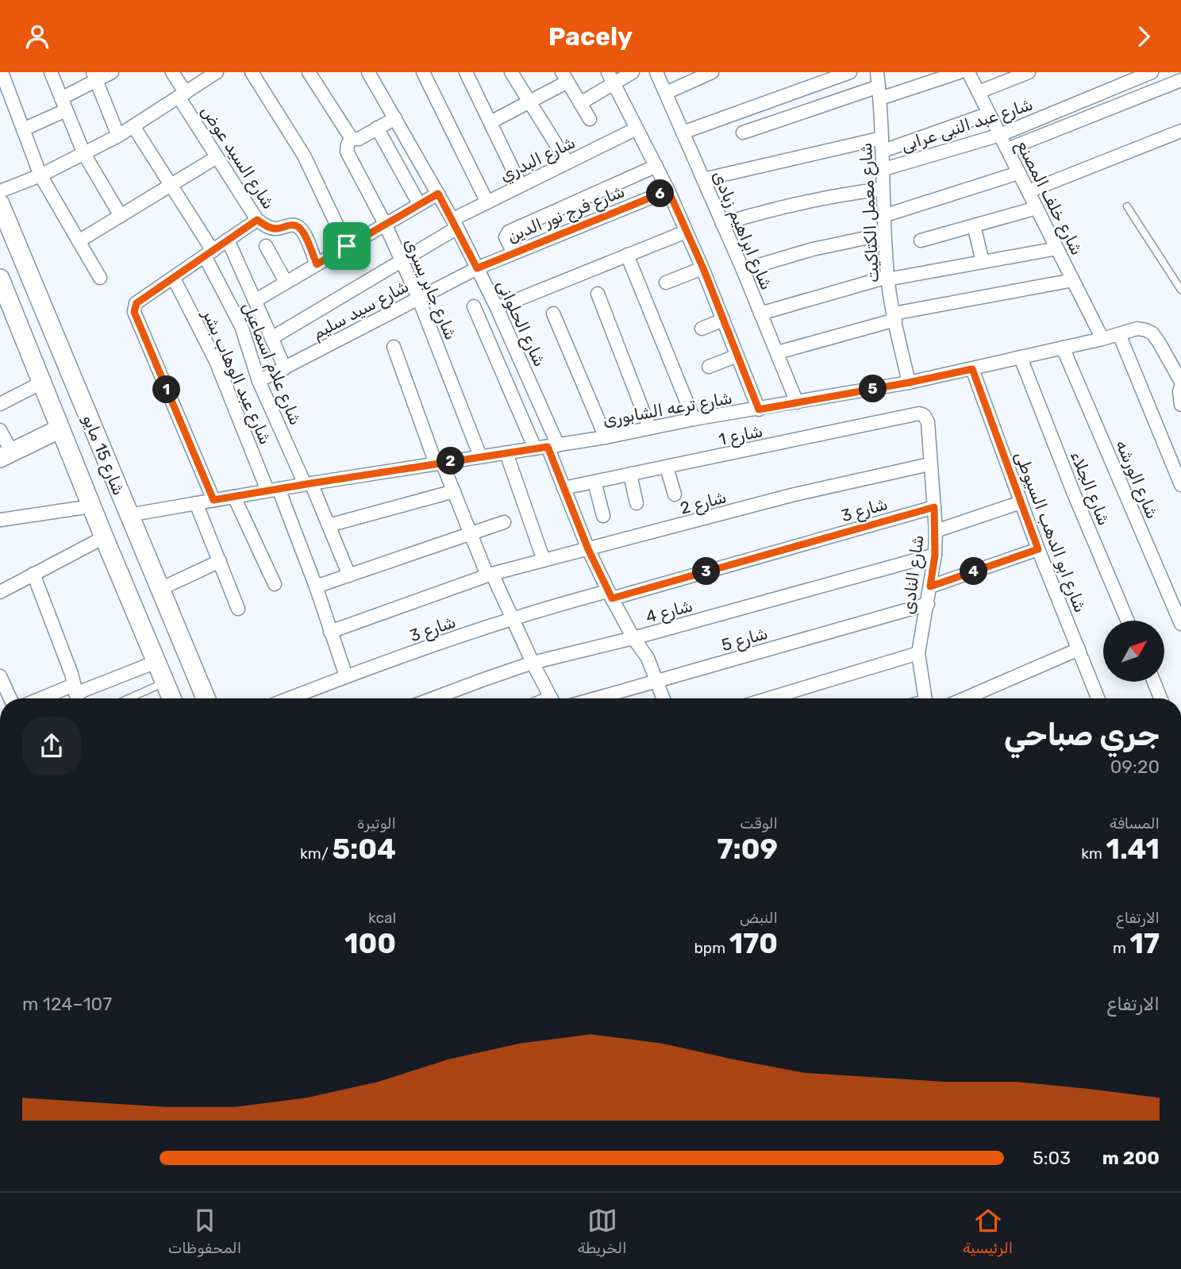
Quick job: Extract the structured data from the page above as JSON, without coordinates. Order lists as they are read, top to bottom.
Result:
{
  "streets": {
    "main road": ["شارع 15 مايو"],
    "street": [
      "شارع عبد النبى عرابى",
      "شارع السيد عوض",
      "شارع البدري",
      "شارع خلف المصنع",
      "شارع معمل الكتاكيت",
      "شارع فرج نور الدين",
      "شارع ابراهيم زبادى",
      "شارع جابر يسرى",
      "شارع سيد سليم",
      "شارع الحلوانى",
      "شارع علام اسماعيل",
      "شارع عبد الوهاب بشر",
      "شارع ترعه الشابورى",
      "شارع 1",
      "شارع الورشه",
      "شارع الجلاء",
      "شارع 2",
      "شارع 3",
      "شارع ابو الدهب السيوطى",
      "شارع النادى",
      "شارع 4",
      "شارع 5"
    ]
  },
  "crossings": [
    ["شارع عبد النبى عرابى", "شارع خلف المصنع"],
    ["شارع عبد النبى عرابى", "شارع معمل الكتاكيت"],
    ["شارع البدري", "شارع جابر يسرى"],
    ["شارع البدري", "شارع الحلوانى"],
    ["شارع خلف المصنع", "شارع ترعه الشابورى"],
    ["شارع معمل الكتاكيت", "شارع ترعه الشابورى"],
    ["شارع فرج نور الدين", "شارع سيد سليم"],
    ["شارع فرج نور الدين", "شارع الحلوانى"],
    ["شارع ابراهيم زبادى", "شارع ترعه الشابورى"],
    ["شارع جابر يسرى", "شارع سيد سليم"],
    ["شارع جابر يسرى", "شارع ترعه الشابورى"],
    ["شارع سيد سليم", "شارع الحلوانى"],
    ["شارع سيد سليم", "شارع علام اسماعيل"],
    ["شارع الحلوانى", "شارع ترعه الشابورى"],
    ["شارع علام اسماعيل", "شارع ترعه الشابورى"],
    ["شارع عبد الوهاب بشر", "شارع ترعه الشابورى"],
    ["شارع عبد الوهاب بشر", "شارع 2"],
    ["شارع عبد الوهاب بشر", "شارع 3"],
    ["شارع ترعه الشابورى", "شارع 15 مايو"],
    ["شارع ترعه الشابورى", "شارع الورشه"],
    ["شارع ترعه الشابورى", "شارع الجلاء"],
    ["شارع ترعه الشابورى", "شارع ابو الدهب السيوطى"],
    ["شارع 1", "شارع النادى"],
    ["شارع 2", "شارع النادى"],
    ["شارع 3", "شارع النادى"],
    ["شارع النادى", "شارع 4"],
    ["شارع النادى", "شارع 5"]
  ],
  "north": "top right",
  "page": {
    "header": "Pacely",
    "pins": [
      "6",
      "5",
      "1",
      "2",
      "3",
      "4"
    ],
    "heading": ["جري صباحي", "09:20"],
    "stats": [
      ["المسافة", "1.41 km"],
      ["الوقت", "7:09"],
      ["الوتيرة", "5:04 /km"],
      ["الارتفاع", "17 m"],
      ["النبض", "170 bpm"],
      ["kcal", "100"]
    ],
    "chart": ["الارتفاع", "107–124 m"],
    "list": [
      {
        "name": "200 m",
        "note": "5:03"
      }
    ],
    "tabs": ["الرئيسية", "الخريطة", "المحفوظات"]
  }
}
